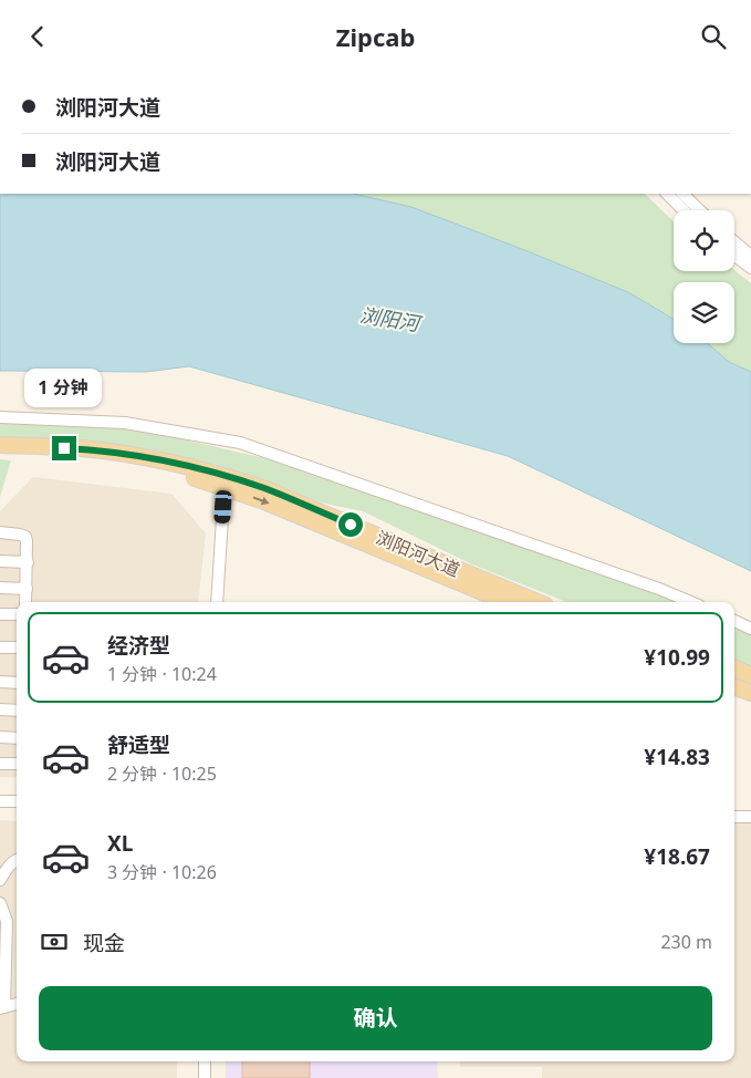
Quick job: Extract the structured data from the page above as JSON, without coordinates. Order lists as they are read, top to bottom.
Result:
{
  "streets": {
    "main road": ["浏阳河大道"]
  },
  "water": ["浏阳河"],
  "page": {
    "header": "Zipcab",
    "banner": ["浏阳河大道", "浏阳河大道"],
    "bubble": "1 分钟",
    "list": [
      {
        "name": "经济型",
        "note": "1 分钟 · 10:24",
        "value": "¥10.99"
      },
      {
        "name": "舒适型",
        "note": "2 分钟 · 10:25",
        "value": "¥14.83"
      },
      {
        "name": "XL",
        "note": "3 分钟 · 10:26",
        "value": "¥18.67"
      }
    ],
    "pay": ["现金", "230 m"],
    "buttons": "确认"
  }
}
